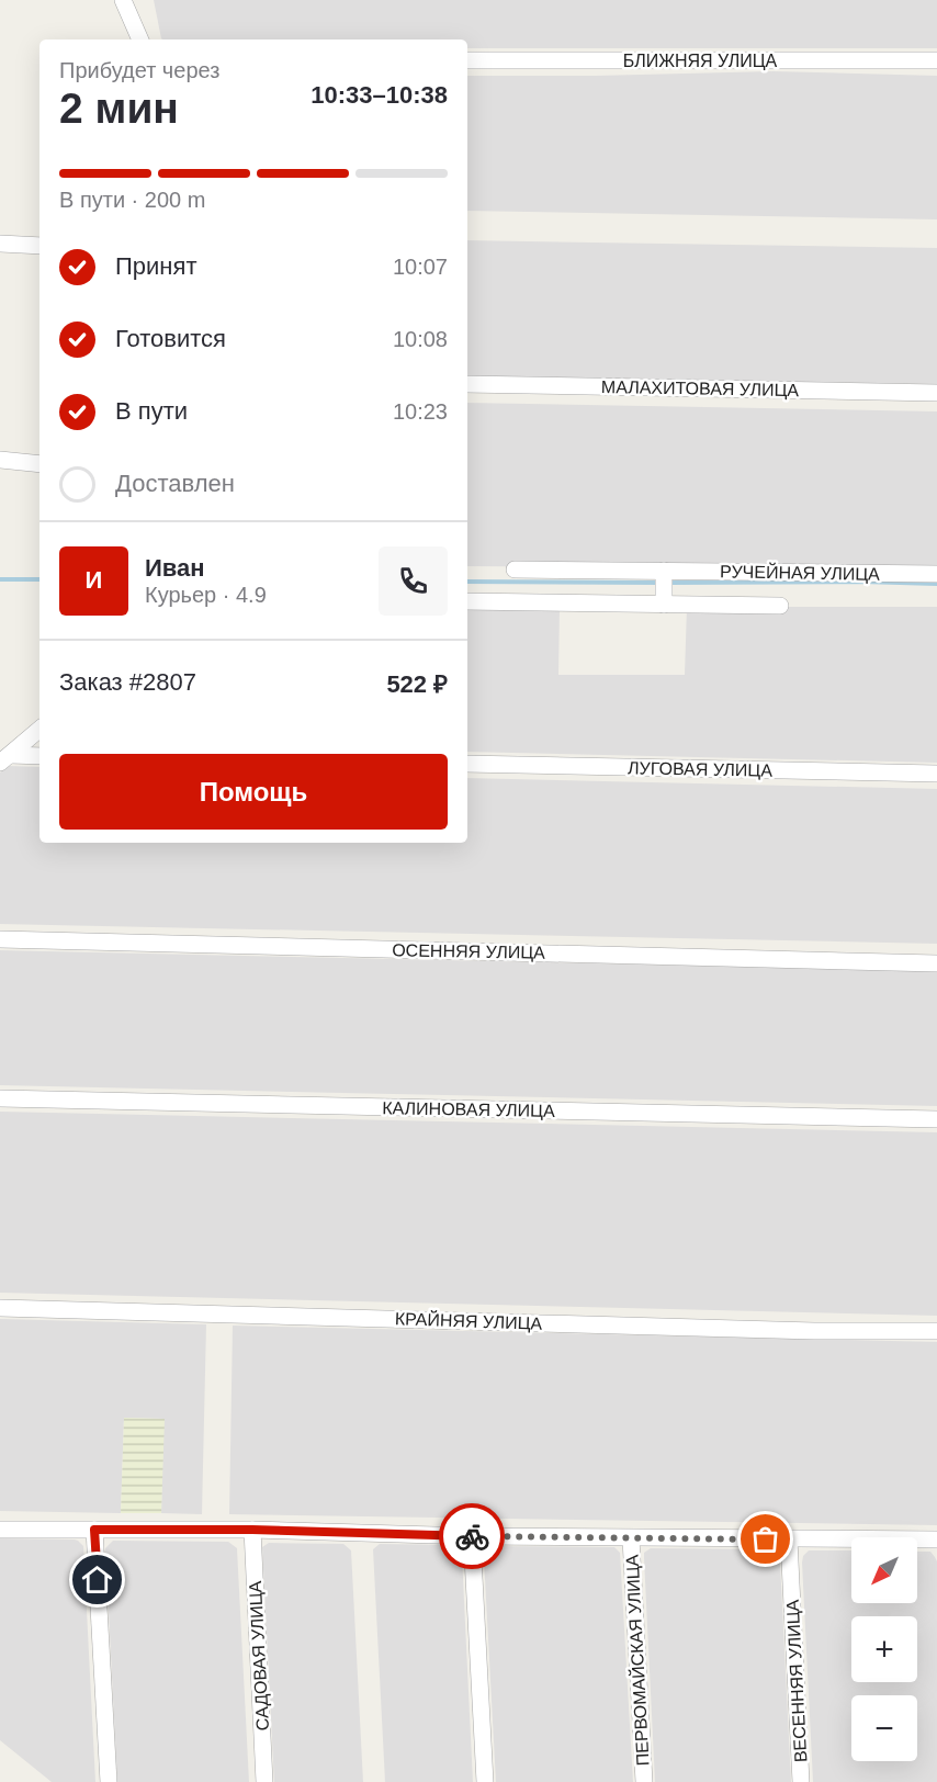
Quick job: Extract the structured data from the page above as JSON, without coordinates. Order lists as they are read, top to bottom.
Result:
{
  "streets": {
    "street": [
      "БЛИЖНЯЯ УЛИЦА",
      "МАЛАХИТОВАЯ УЛИЦА",
      "РУЧЕЙНАЯ УЛИЦА",
      "ЛУГОВАЯ УЛИЦА",
      "ОСЕННЯЯ УЛИЦА",
      "КАЛИНОВАЯ УЛИЦА",
      "КРАЙНЯЯ УЛИЦА",
      "САДОВАЯ УЛИЦА",
      "ПЕРВОМАЙСКАЯ УЛИЦА",
      "ВЕСЕННЯЯ УЛИЦА"
    ]
  },
  "north": "bottom left",
  "page": {
    "heading": ["2 мин", "Прибудет через", "10:33–10:38"],
    "panel": [
      "Иван",
      "Курьер · 4.9",
      "Заказ #2807",
      "522 ₽"
    ],
    "bar": "В пути · 200 m",
    "list": [
      ["Принят", "10:07"],
      ["Готовится", "10:08"],
      ["В пути", "10:23"],
      "Доставлен"
    ],
    "round": "И",
    "buttons": "Помощь",
    "map_buttons": ["+", "−"]
  }
}
